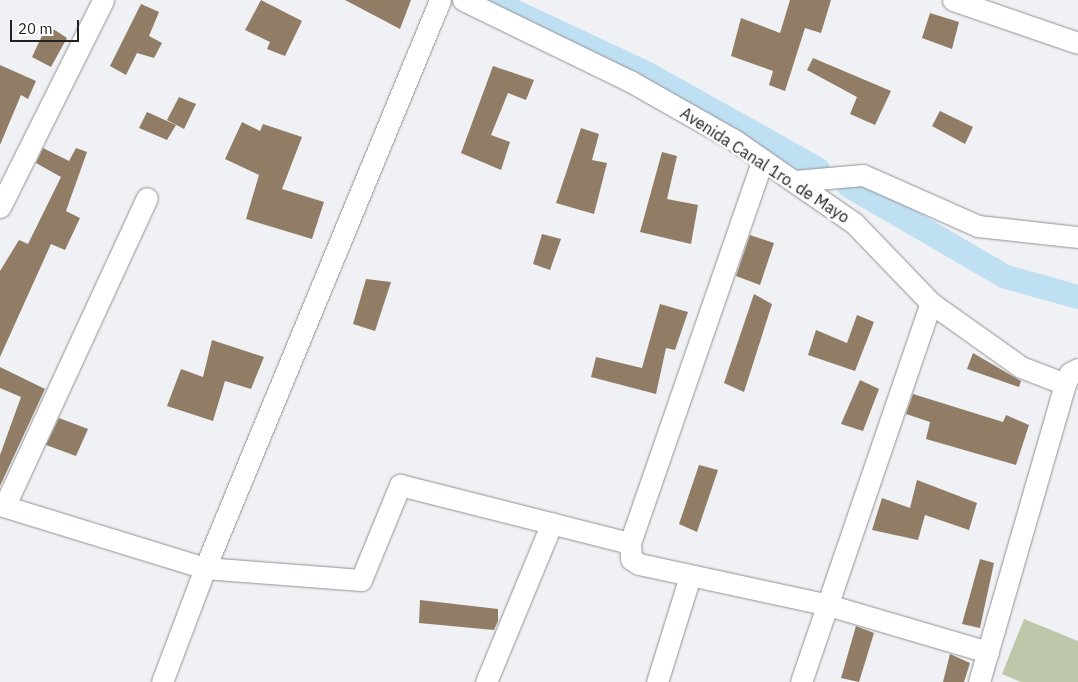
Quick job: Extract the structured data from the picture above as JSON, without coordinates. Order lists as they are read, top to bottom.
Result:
{
  "streets": {
    "street": ["Avenida Canal 1ro. de Mayo"]
  },
  "scale_bar": "20 m"
}
